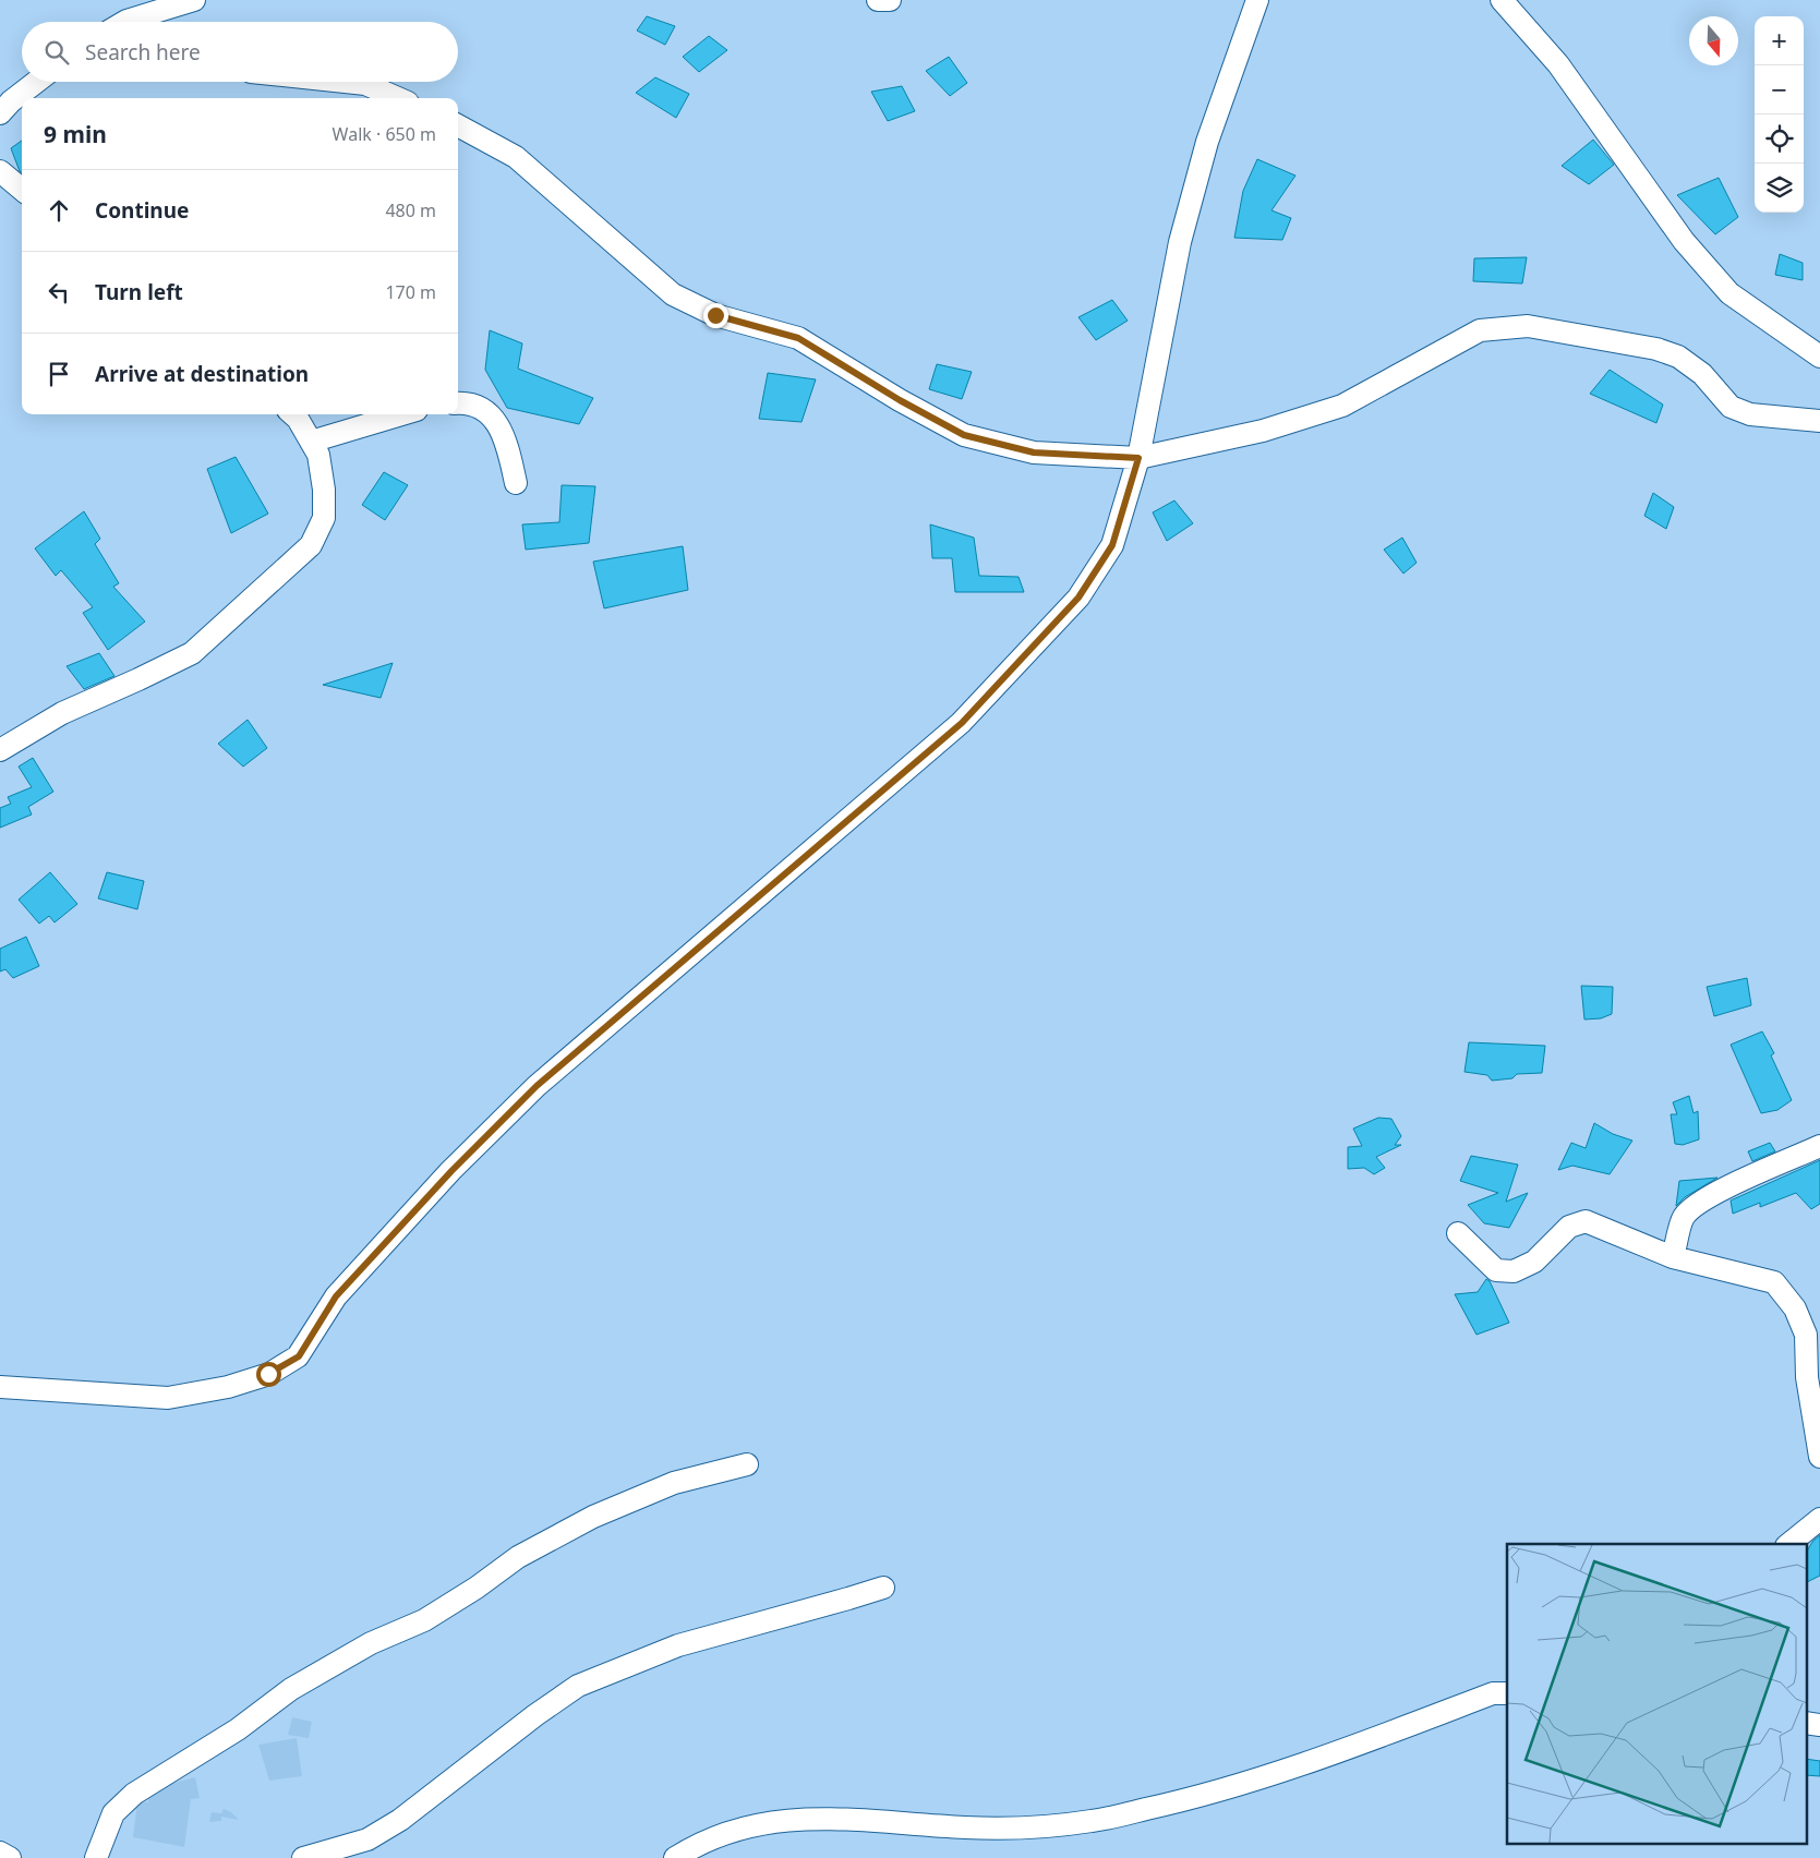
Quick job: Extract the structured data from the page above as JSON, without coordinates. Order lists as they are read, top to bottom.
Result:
{
  "north": "bottom",
  "page": {
    "map_buttons": ["+", "−"],
    "search": "Search here",
    "heading": ["9 min", "Walk · 650 m"],
    "list": [
      ["Continue", "480 m"],
      ["Turn left", "170 m"],
      "Arrive at destination"
    ]
  }
}
